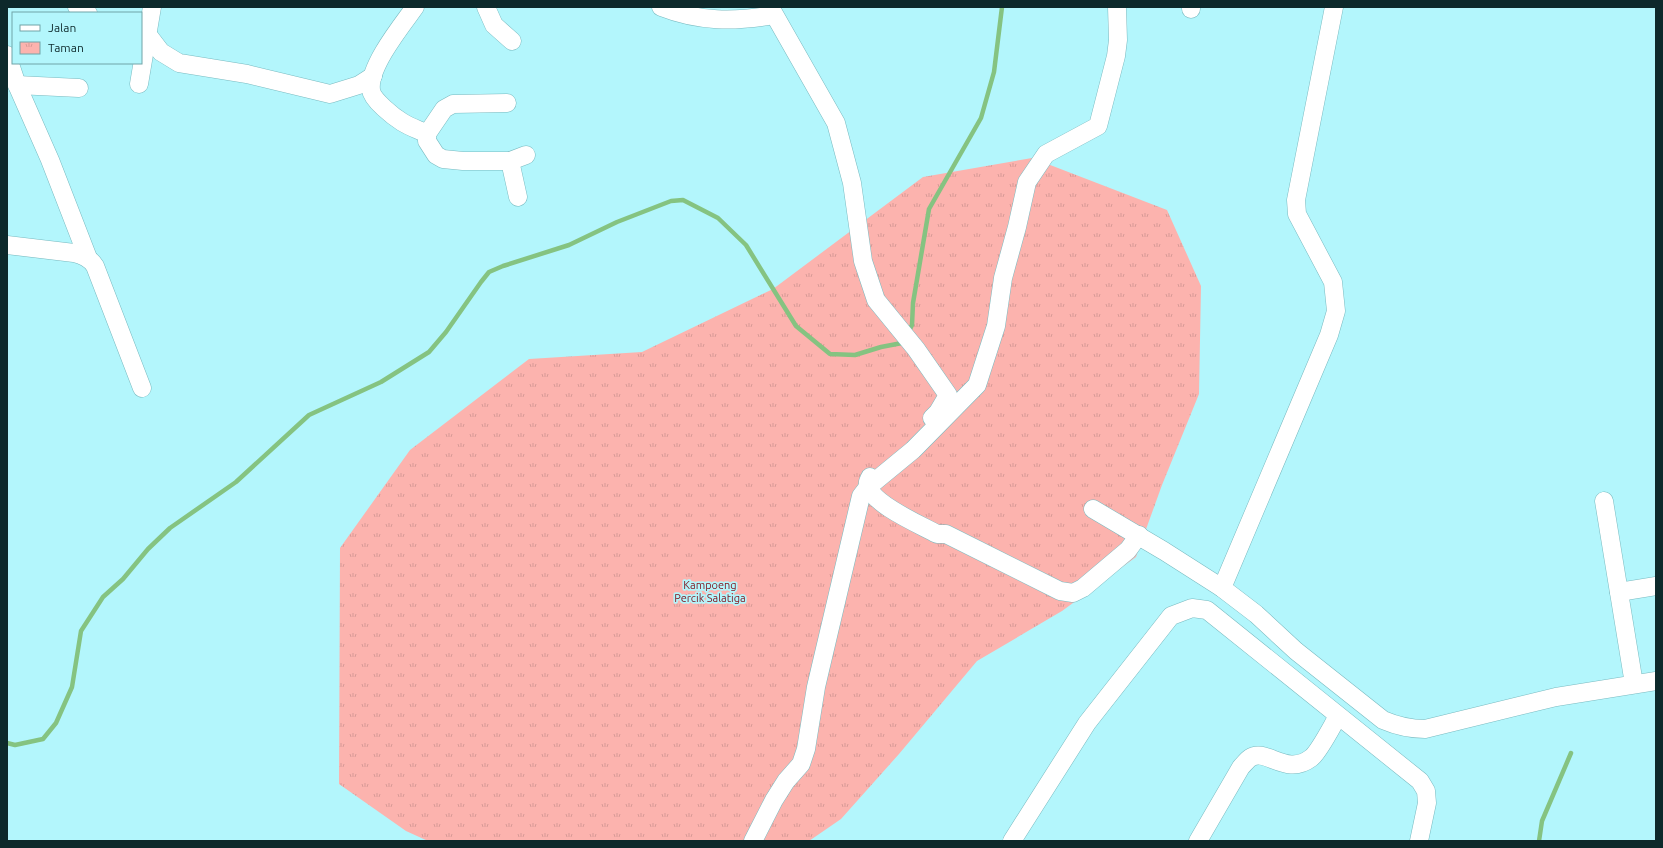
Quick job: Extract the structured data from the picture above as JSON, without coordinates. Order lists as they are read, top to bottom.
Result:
{
  "parks": ["Kampoeng Percik Salatiga"],
  "legend": ["Jalan", "Taman"]
}
